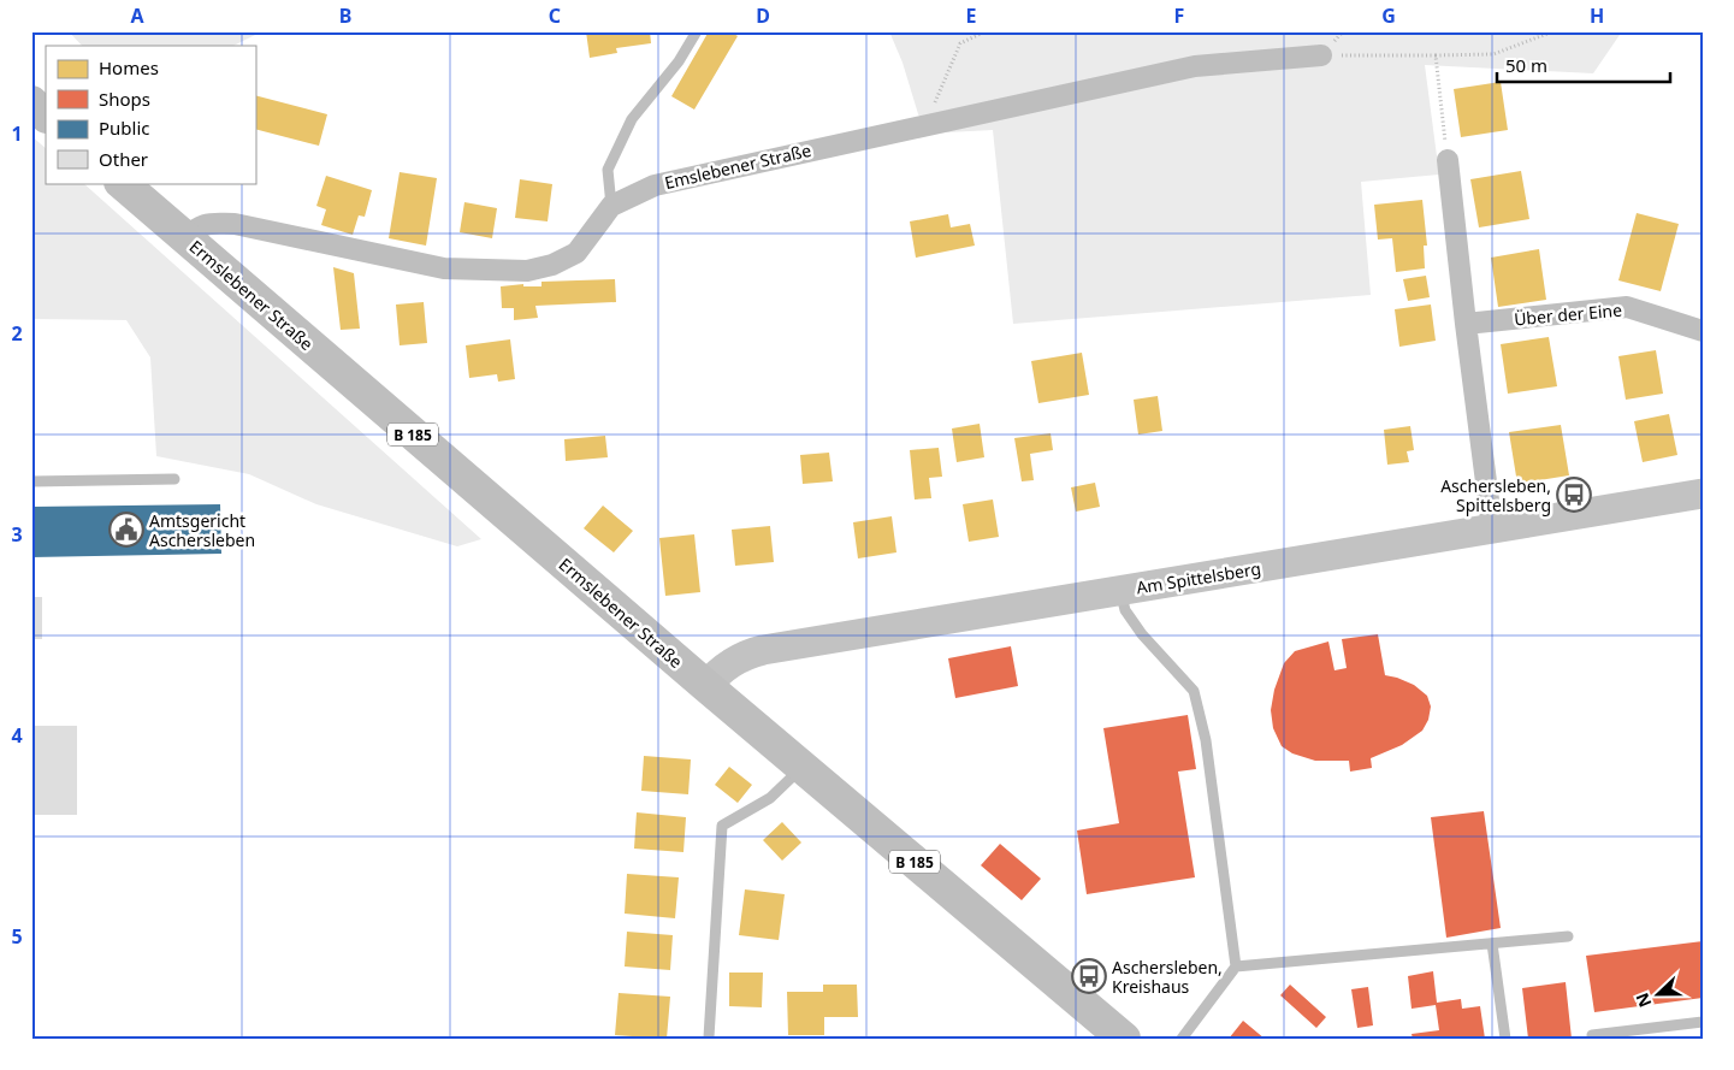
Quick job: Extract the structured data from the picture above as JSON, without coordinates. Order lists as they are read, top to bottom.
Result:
{
  "streets": {
    "main road": ["Ermslebener Straße", "B 185", "Am Spittelsberg"],
    "street": ["Emslebener Straße", "Über der Eine"]
  },
  "crossings": [
    ["Emslebener Straße", "Ermslebener Straße"],
    ["Ermslebener Straße", "Am Spittelsberg"]
  ],
  "places": {
    "bus stop": ["Aschersleben, Spittelsberg", "Aschersleben, Kreishaus"],
    "public building": ["Amtsgericht Aschersleben"]
  },
  "legend": [
    "Homes",
    "Shops",
    "Public",
    "Other"
  ],
  "scale_bar": "50 m",
  "north": "left",
  "grid": {
    "columns": [
      "A",
      "B",
      "C",
      "D",
      "E",
      "F",
      "G",
      "H"
    ],
    "rows": [
      "1",
      "2",
      "3",
      "4",
      "5"
    ]
  }
}
